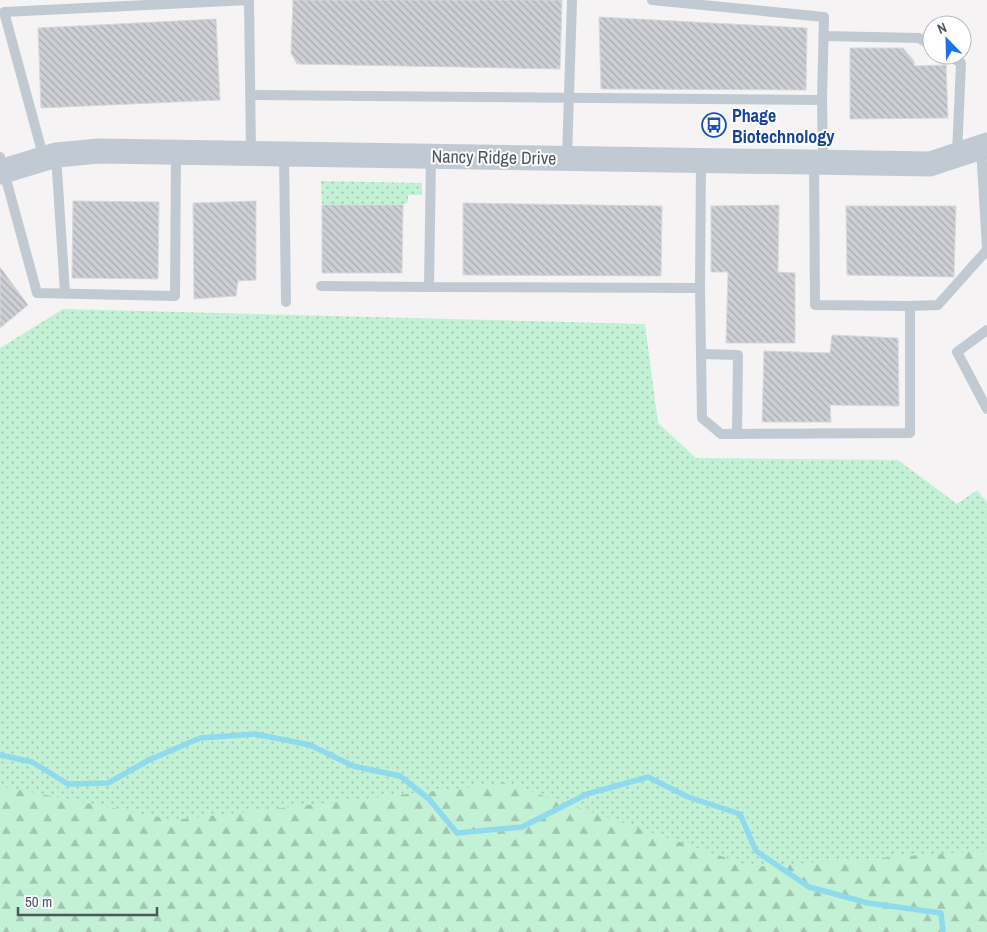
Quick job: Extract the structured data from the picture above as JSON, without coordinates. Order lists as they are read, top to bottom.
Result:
{
  "streets": {
    "street": ["Nancy Ridge Drive"]
  },
  "places": {
    "bus stop": ["Phage Biotechnology"]
  },
  "scale_bar": "50 m",
  "north": "top left"
}
